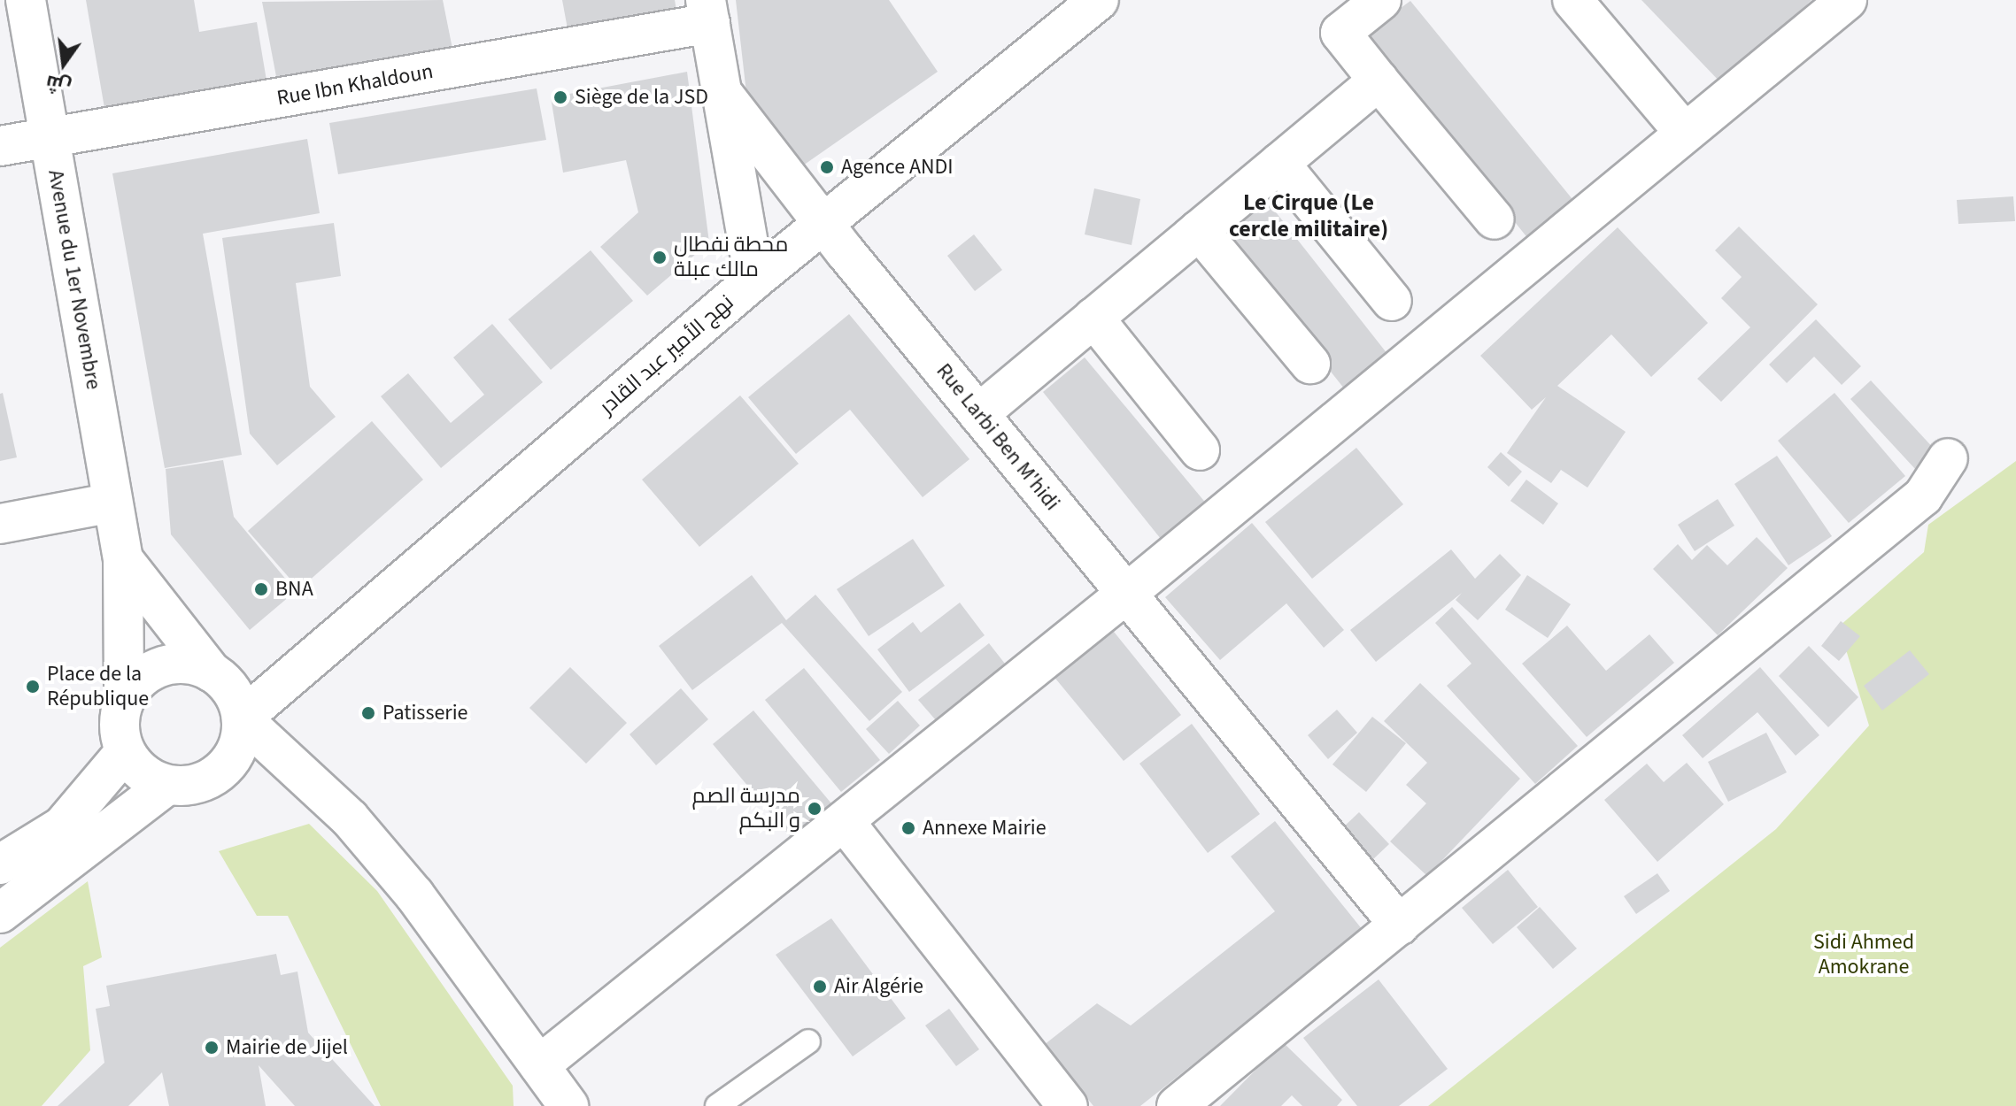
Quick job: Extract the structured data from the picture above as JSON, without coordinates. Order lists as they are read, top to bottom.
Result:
{
  "streets": {
    "street": [
      "Rue Ibn Khaldoun",
      "Avenue du 1er Novembre",
      "نهج الأمير عبد القادر",
      "Rue Larbi Ben M'hidi"
    ]
  },
  "crossings": [
    ["Rue Ibn Khaldoun", "Avenue du 1er Novembre"],
    ["Avenue du 1er Novembre", "نهج الأمير عبد القادر"],
    ["نهج الأمير عبد القادر", "Rue Larbi Ben M'hidi"]
  ],
  "districts": ["Le Cirque (Le cercle militaire)"],
  "parks": ["Sidi Ahmed Amokrane"],
  "places": [
    "Siège de la JSD",
    "Agence ANDI",
    "محطة نفطال مالك عبلة",
    "BNA",
    "Place de la République",
    "Patisserie",
    "مدرسة الصم و البكم",
    "Annexe Mairie",
    "Air Algérie",
    "Mairie de Jijel"
  ],
  "north": "bottom"
}
